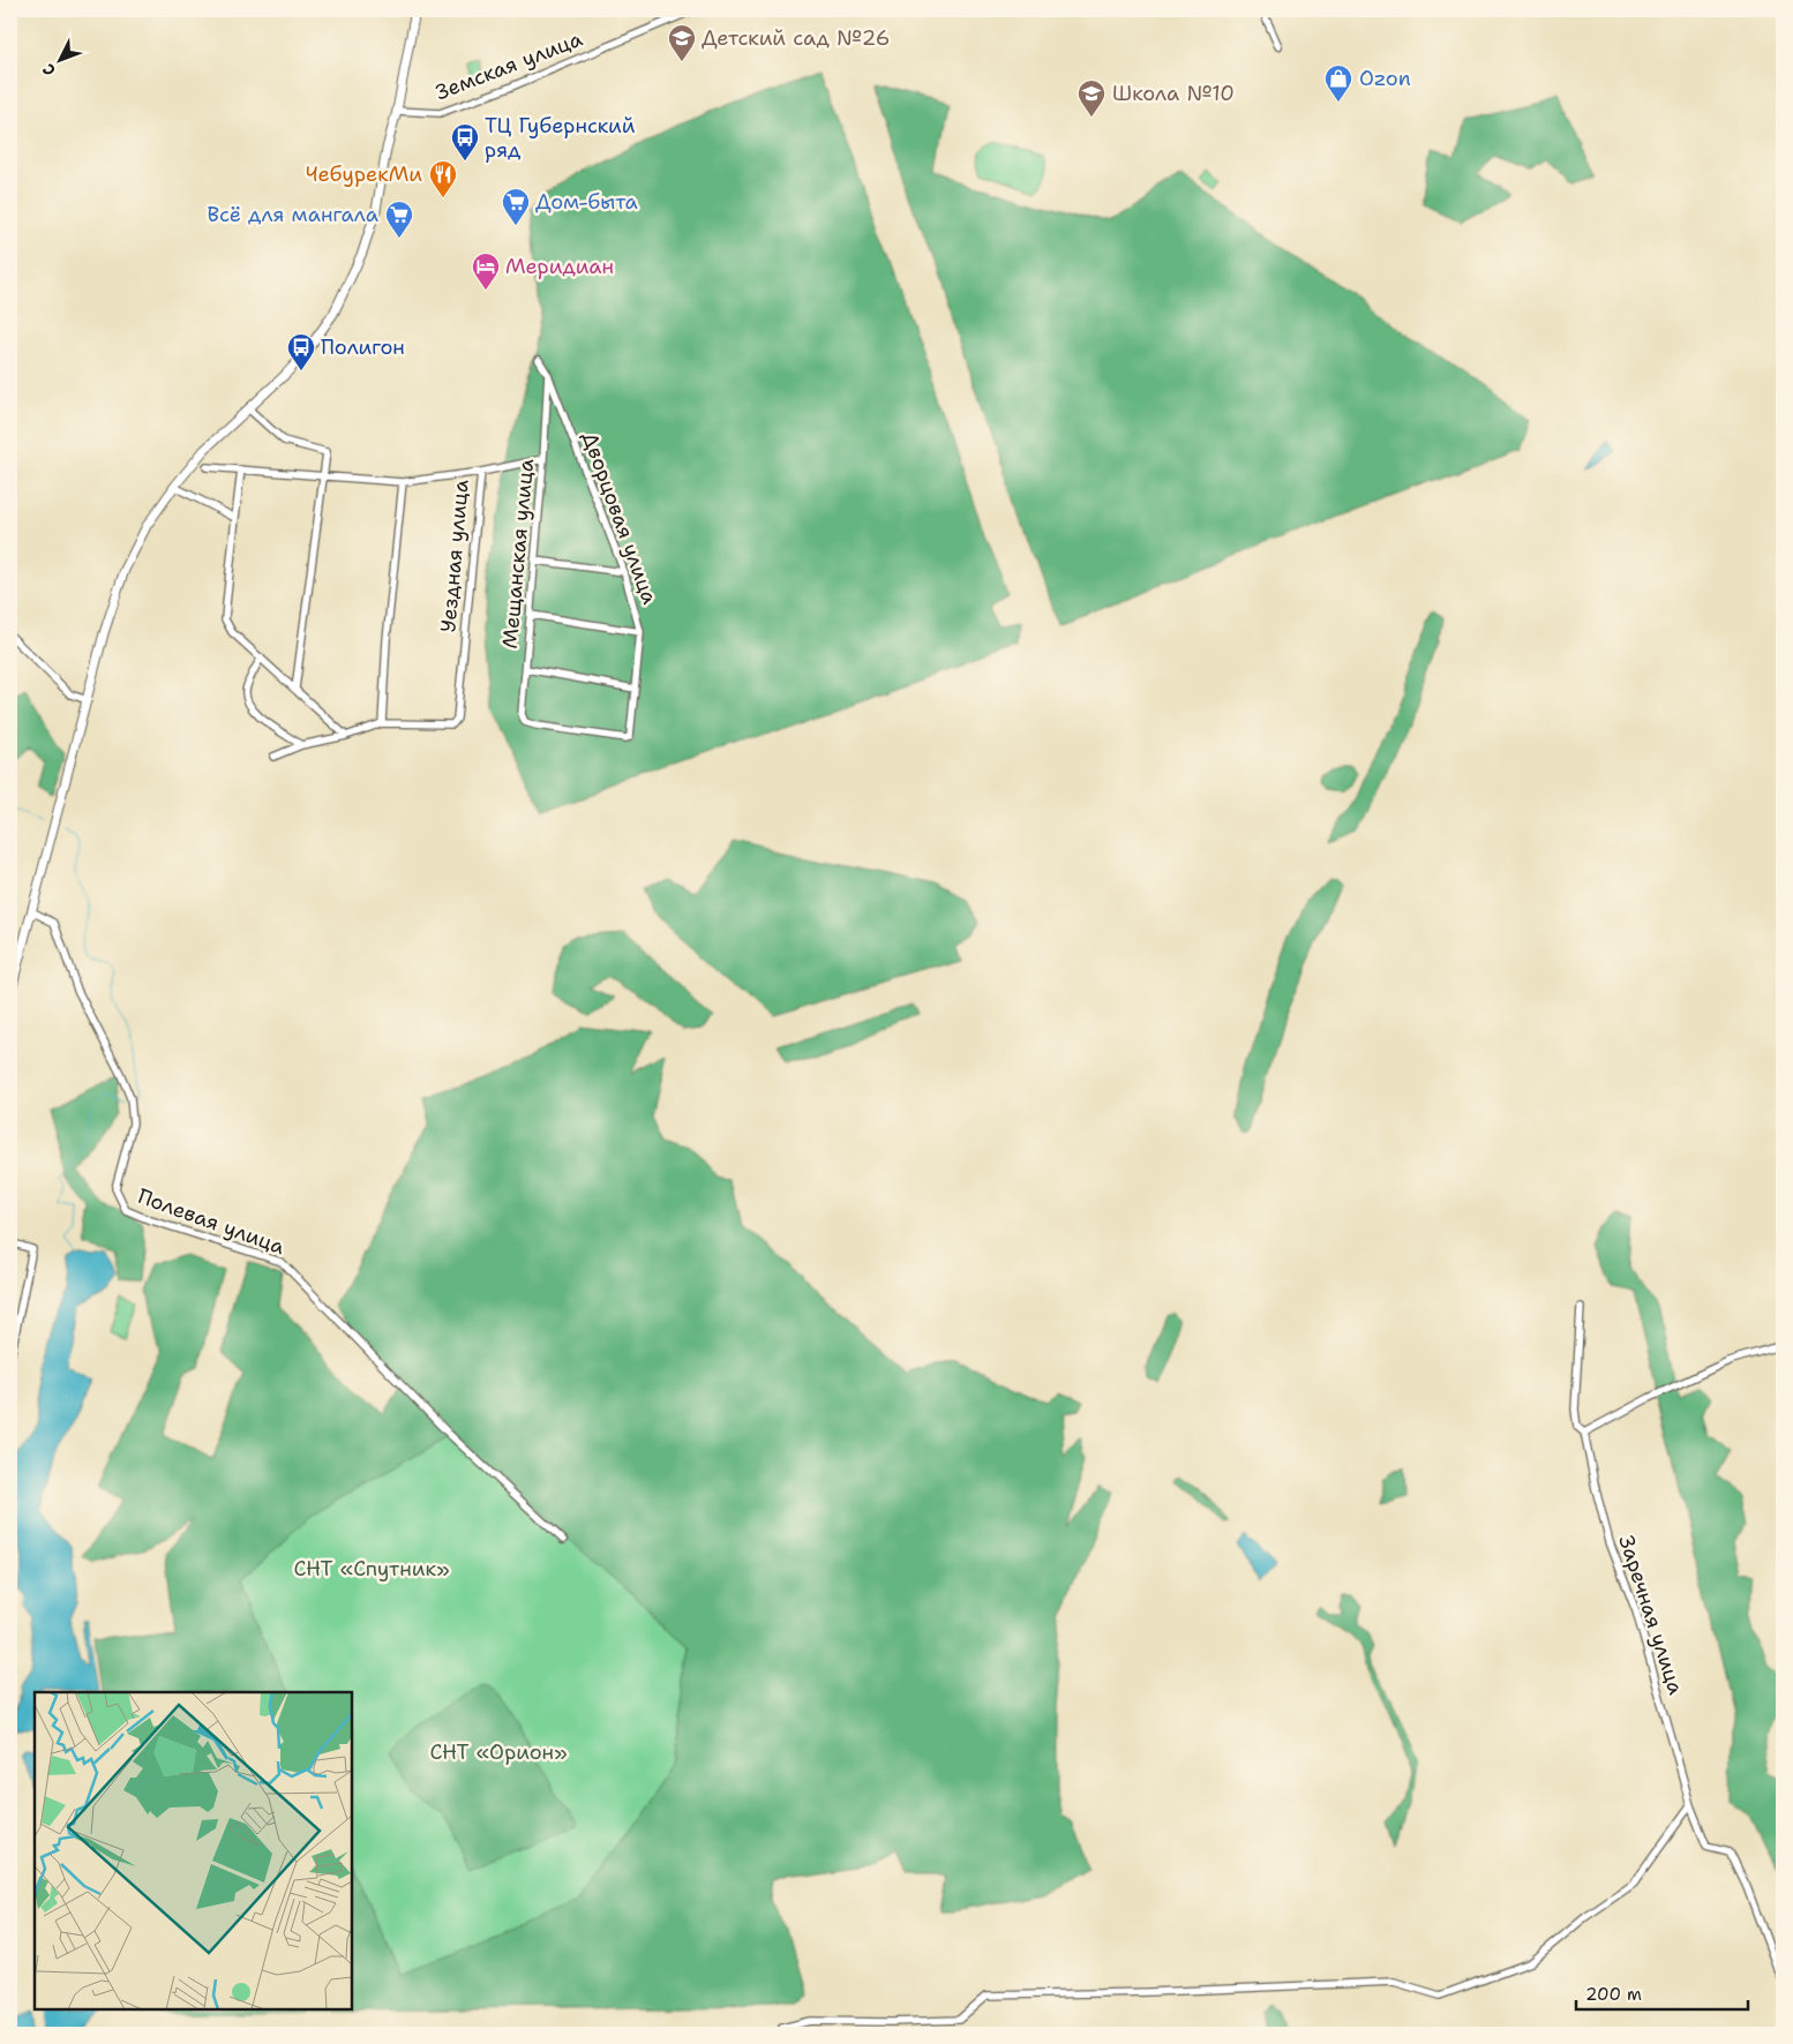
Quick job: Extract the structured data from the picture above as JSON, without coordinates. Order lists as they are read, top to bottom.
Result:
{
  "streets": {
    "street": [
      "Земская улица",
      "Дворцовая улица",
      "Мещанская улица",
      "Уездная улица",
      "Полевая улица",
      "Заречная улица"
    ]
  },
  "crossings": [
    ["Дворцовая улица", "Мещанская улица"]
  ],
  "parks": ["СНТ «Спутник»", "СНТ «Орион»"],
  "places": {
    "school or university": ["Детский сад №26", "Школа №10"],
    "shop": ["Ozon"],
    "bus stop": ["ТЦ Губернский ряд", "Полигон"],
    "restaurant": ["ЧебурекМи"],
    "supermarket": ["Дом-быта", "Всё для мангала"],
    "hotel": ["Меридиан"]
  },
  "scale_bar": "200 m",
  "north": "bottom left"
}
